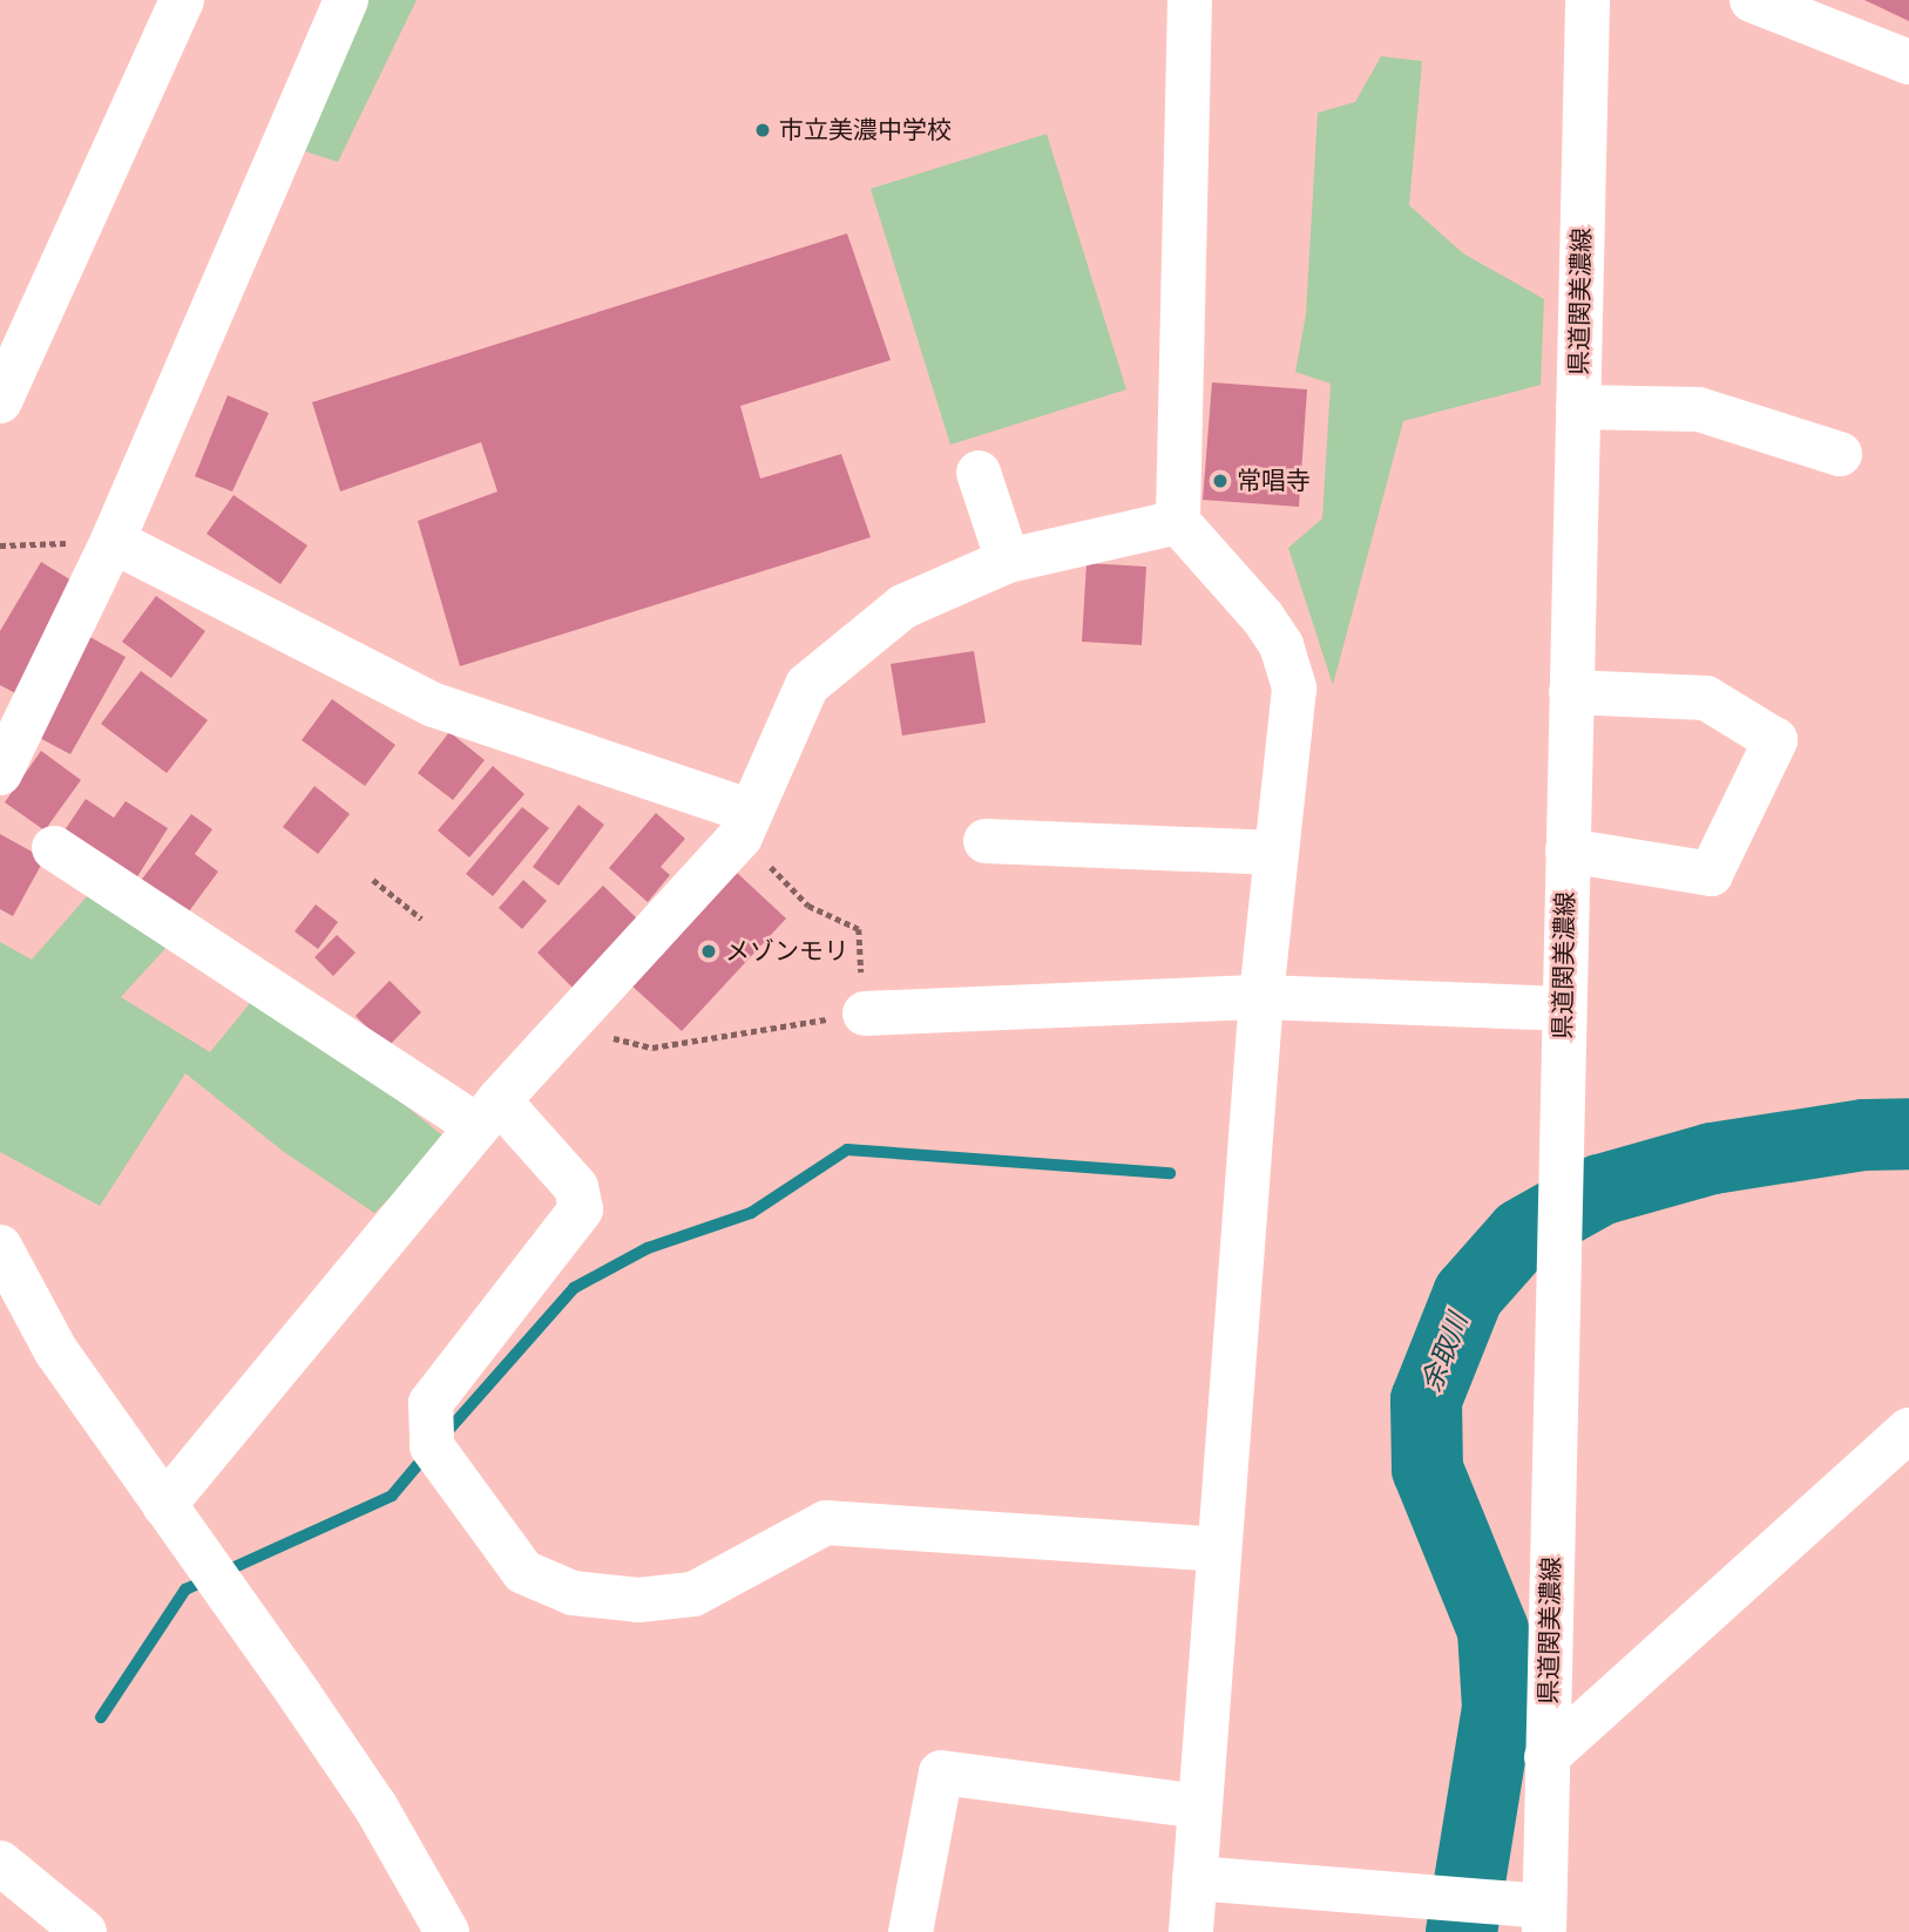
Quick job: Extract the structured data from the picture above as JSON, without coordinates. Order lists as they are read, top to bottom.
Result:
{
  "streets": {
    "street": ["県道関美濃線"]
  },
  "water": ["余取川"],
  "places": ["市立美濃中学校", "常唱寺", "メゾンモリ"]
}
